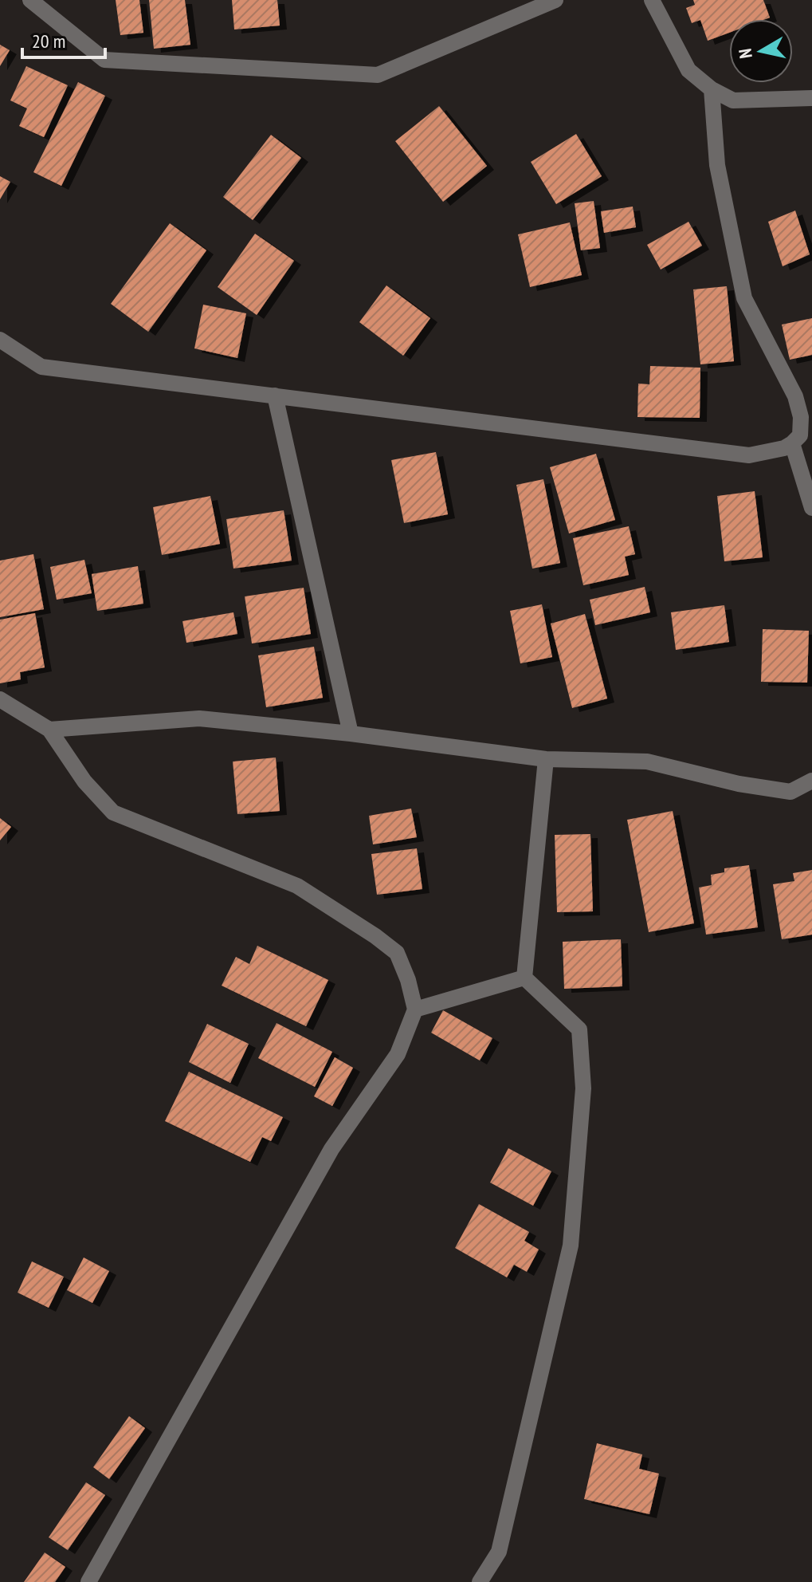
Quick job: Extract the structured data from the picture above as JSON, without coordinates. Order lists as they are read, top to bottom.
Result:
{
  "scale_bar": "20 m",
  "north": "left"
}
